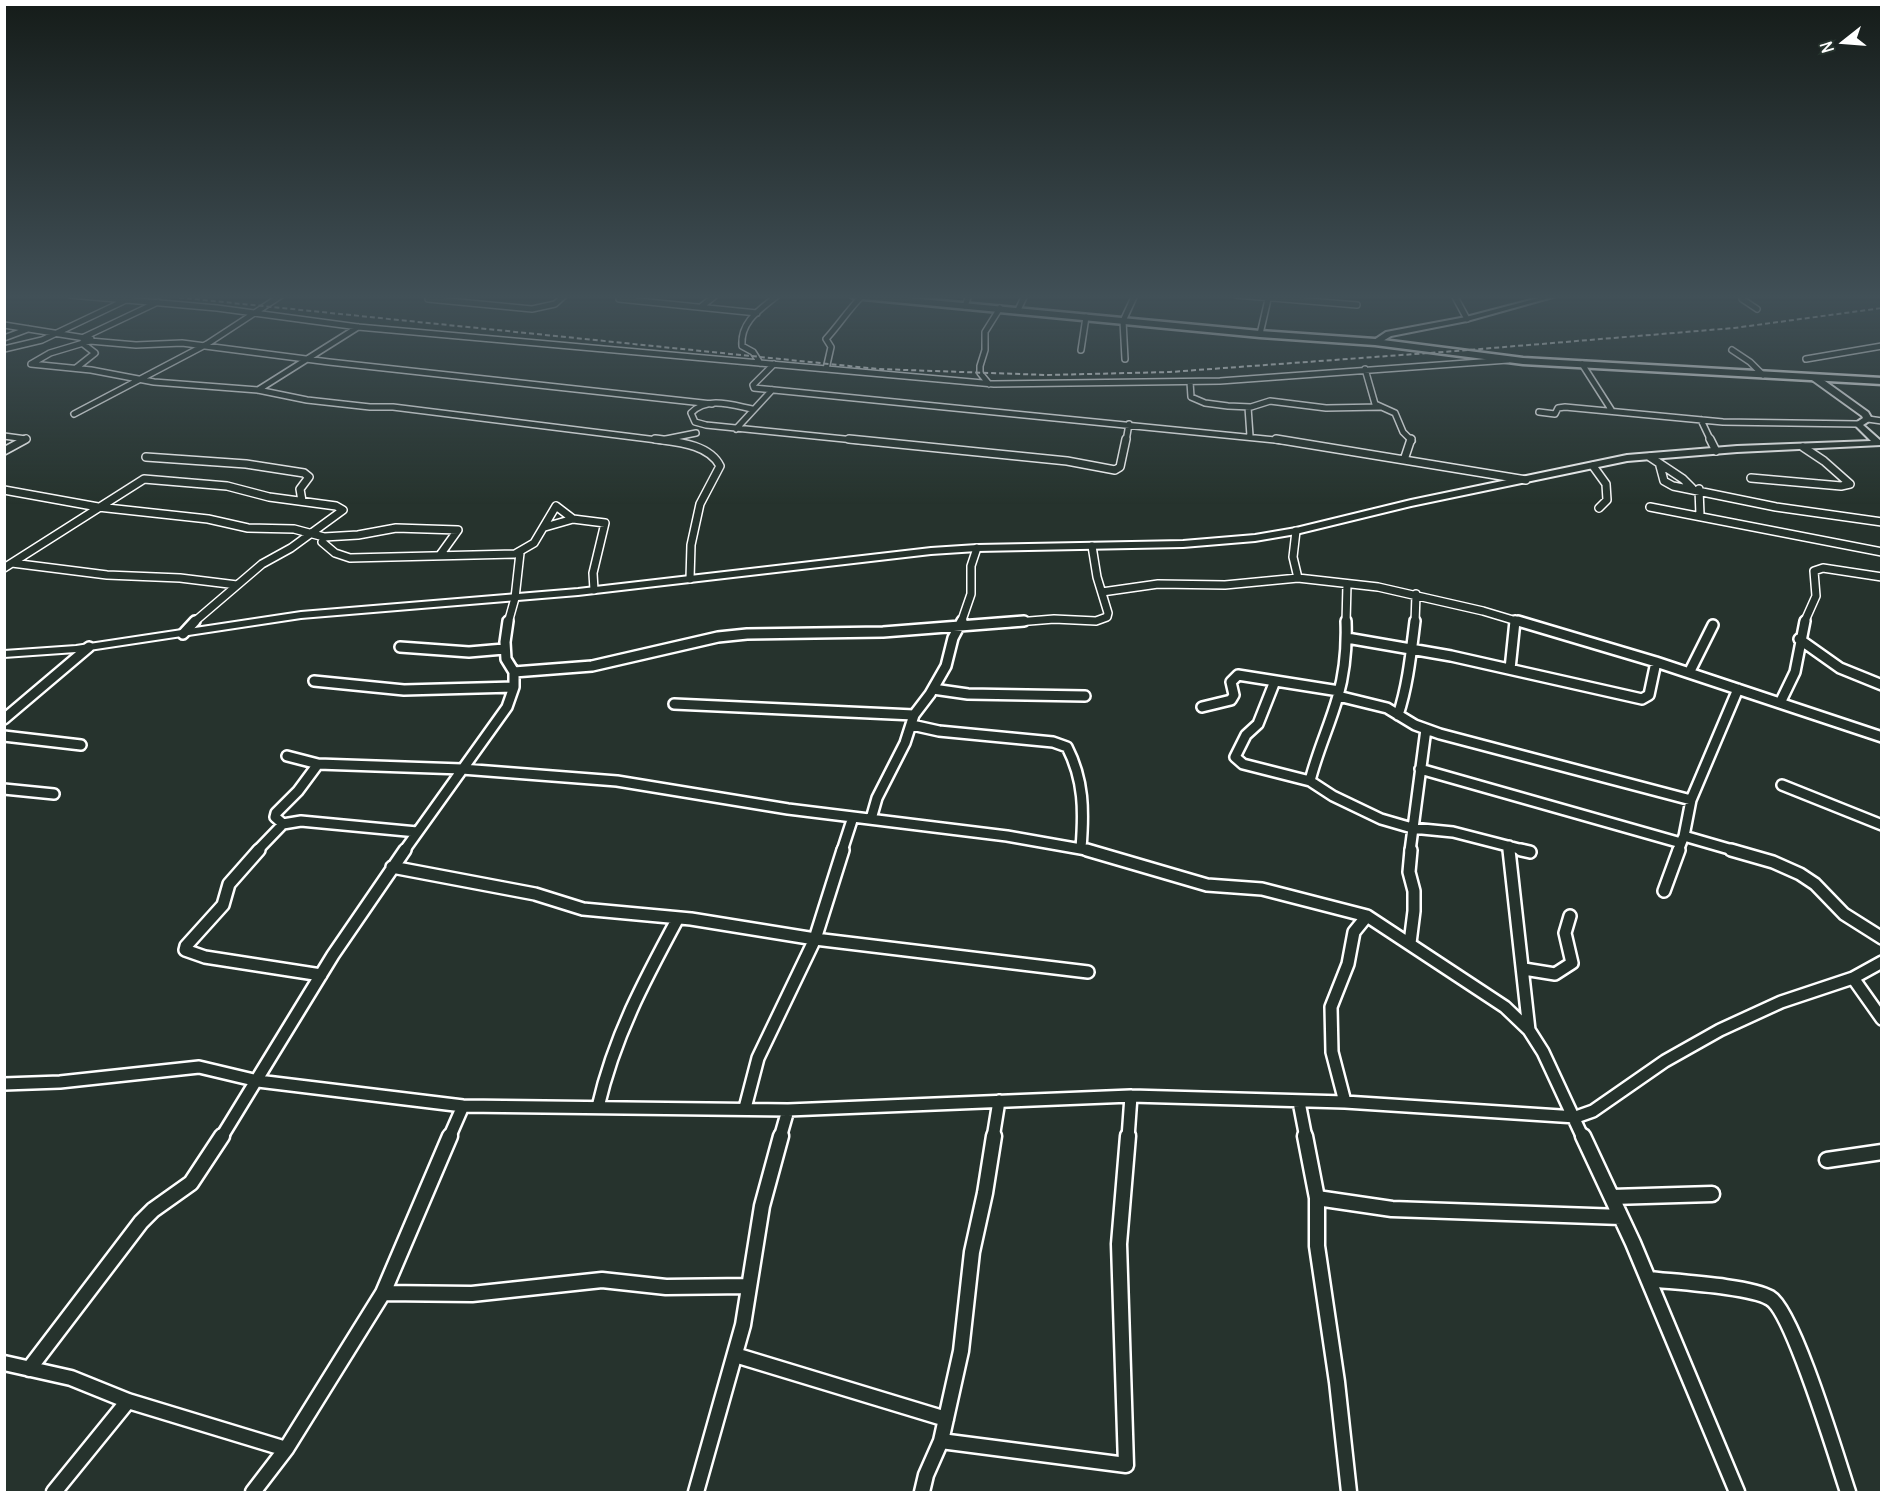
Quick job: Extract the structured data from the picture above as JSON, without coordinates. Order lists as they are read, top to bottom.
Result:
{
  "north": "left"
}
